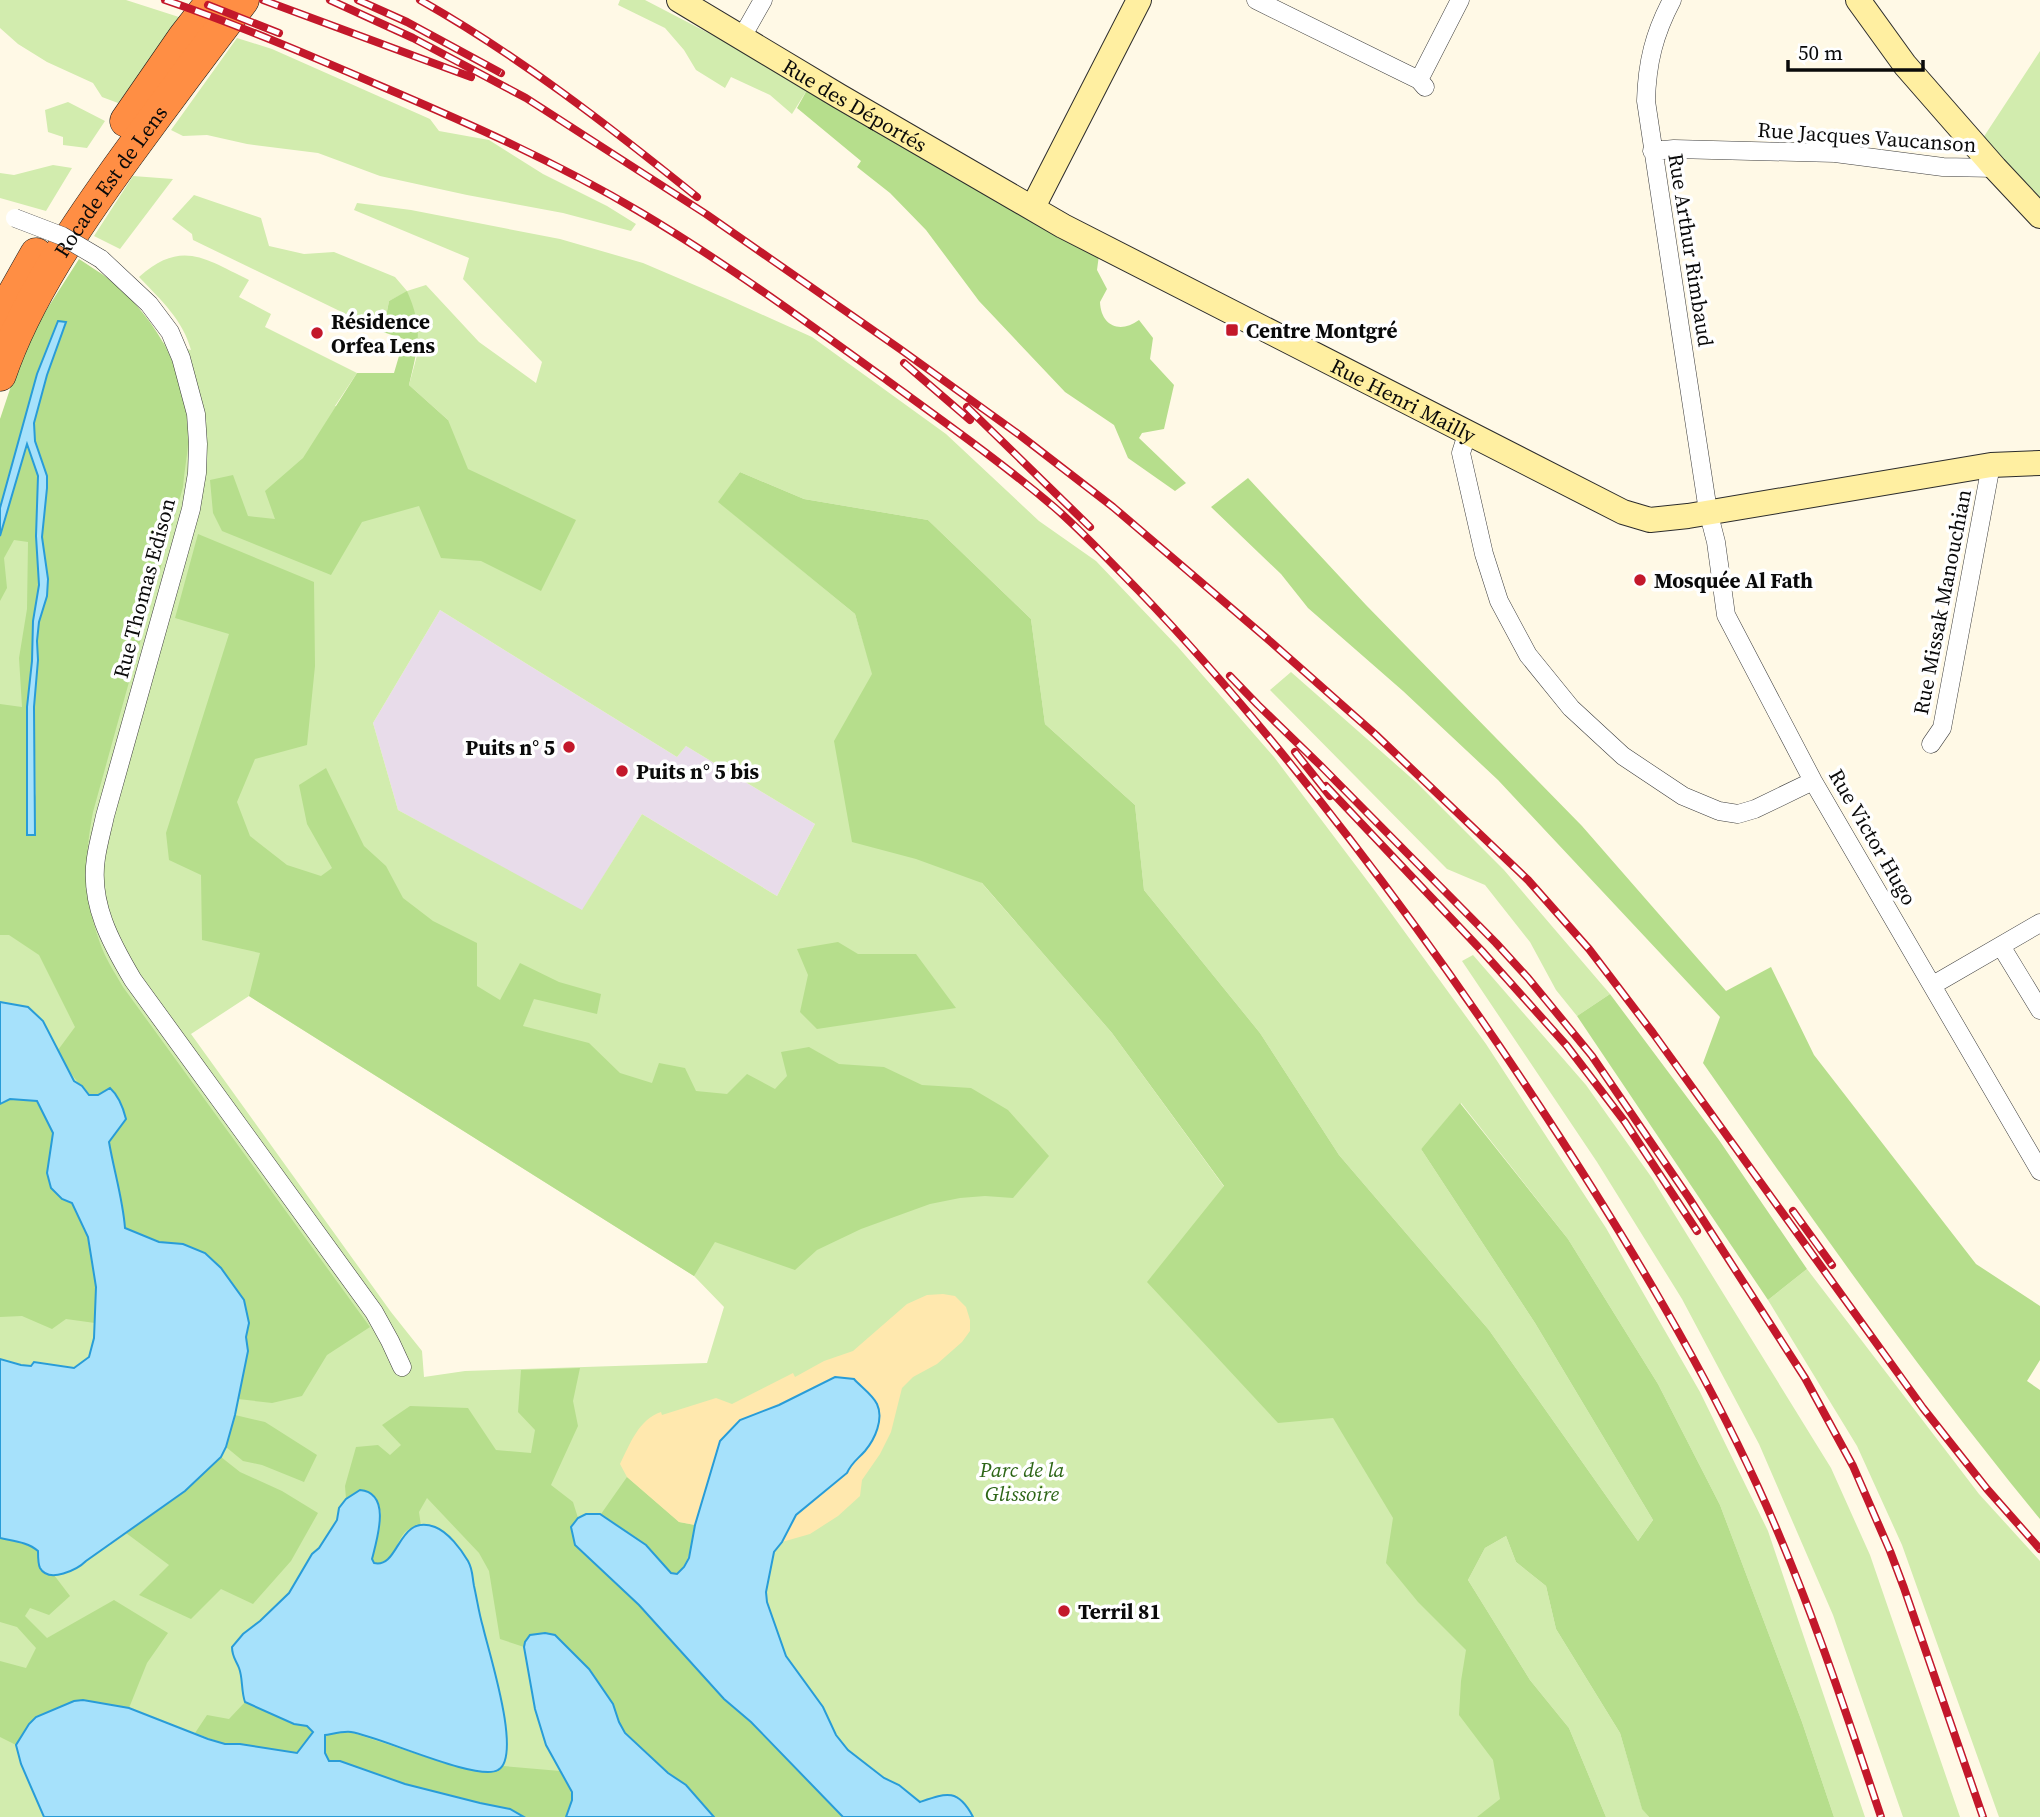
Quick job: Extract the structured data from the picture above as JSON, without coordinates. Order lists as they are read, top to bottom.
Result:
{
  "streets": {
    "highway": ["Rocade Est de Lens"],
    "street": [
      "Rue des Déportés",
      "Rue Jacques Vaucanson",
      "Rue Arthur Rimbaud",
      "Rue Henri Mailly",
      "Rue Thomas Edison",
      "Rue Missak Manouchian",
      "Rue Victor Hugo"
    ]
  },
  "crossings": [
    ["Rue des Déportés", "Rue Henri Mailly"],
    ["Rue Jacques Vaucanson", "Rue Arthur Rimbaud"],
    ["Rue Arthur Rimbaud", "Rue Henri Mailly"],
    ["Rue Arthur Rimbaud", "Rue Victor Hugo"],
    ["Rue Henri Mailly", "Rue Missak Manouchian"],
    ["Rue Henri Mailly", "Rue Victor Hugo"]
  ],
  "parks": ["Parc de la Glissoire"],
  "places": {
    "transit": ["Centre Montgré"],
    "other": [
      "Résidence Orfea Lens",
      "Mosquée Al Fath",
      "Puits n° 5",
      "Puits n° 5 bis",
      "Terril 81"
    ]
  },
  "scale_bar": "50 m"
}
